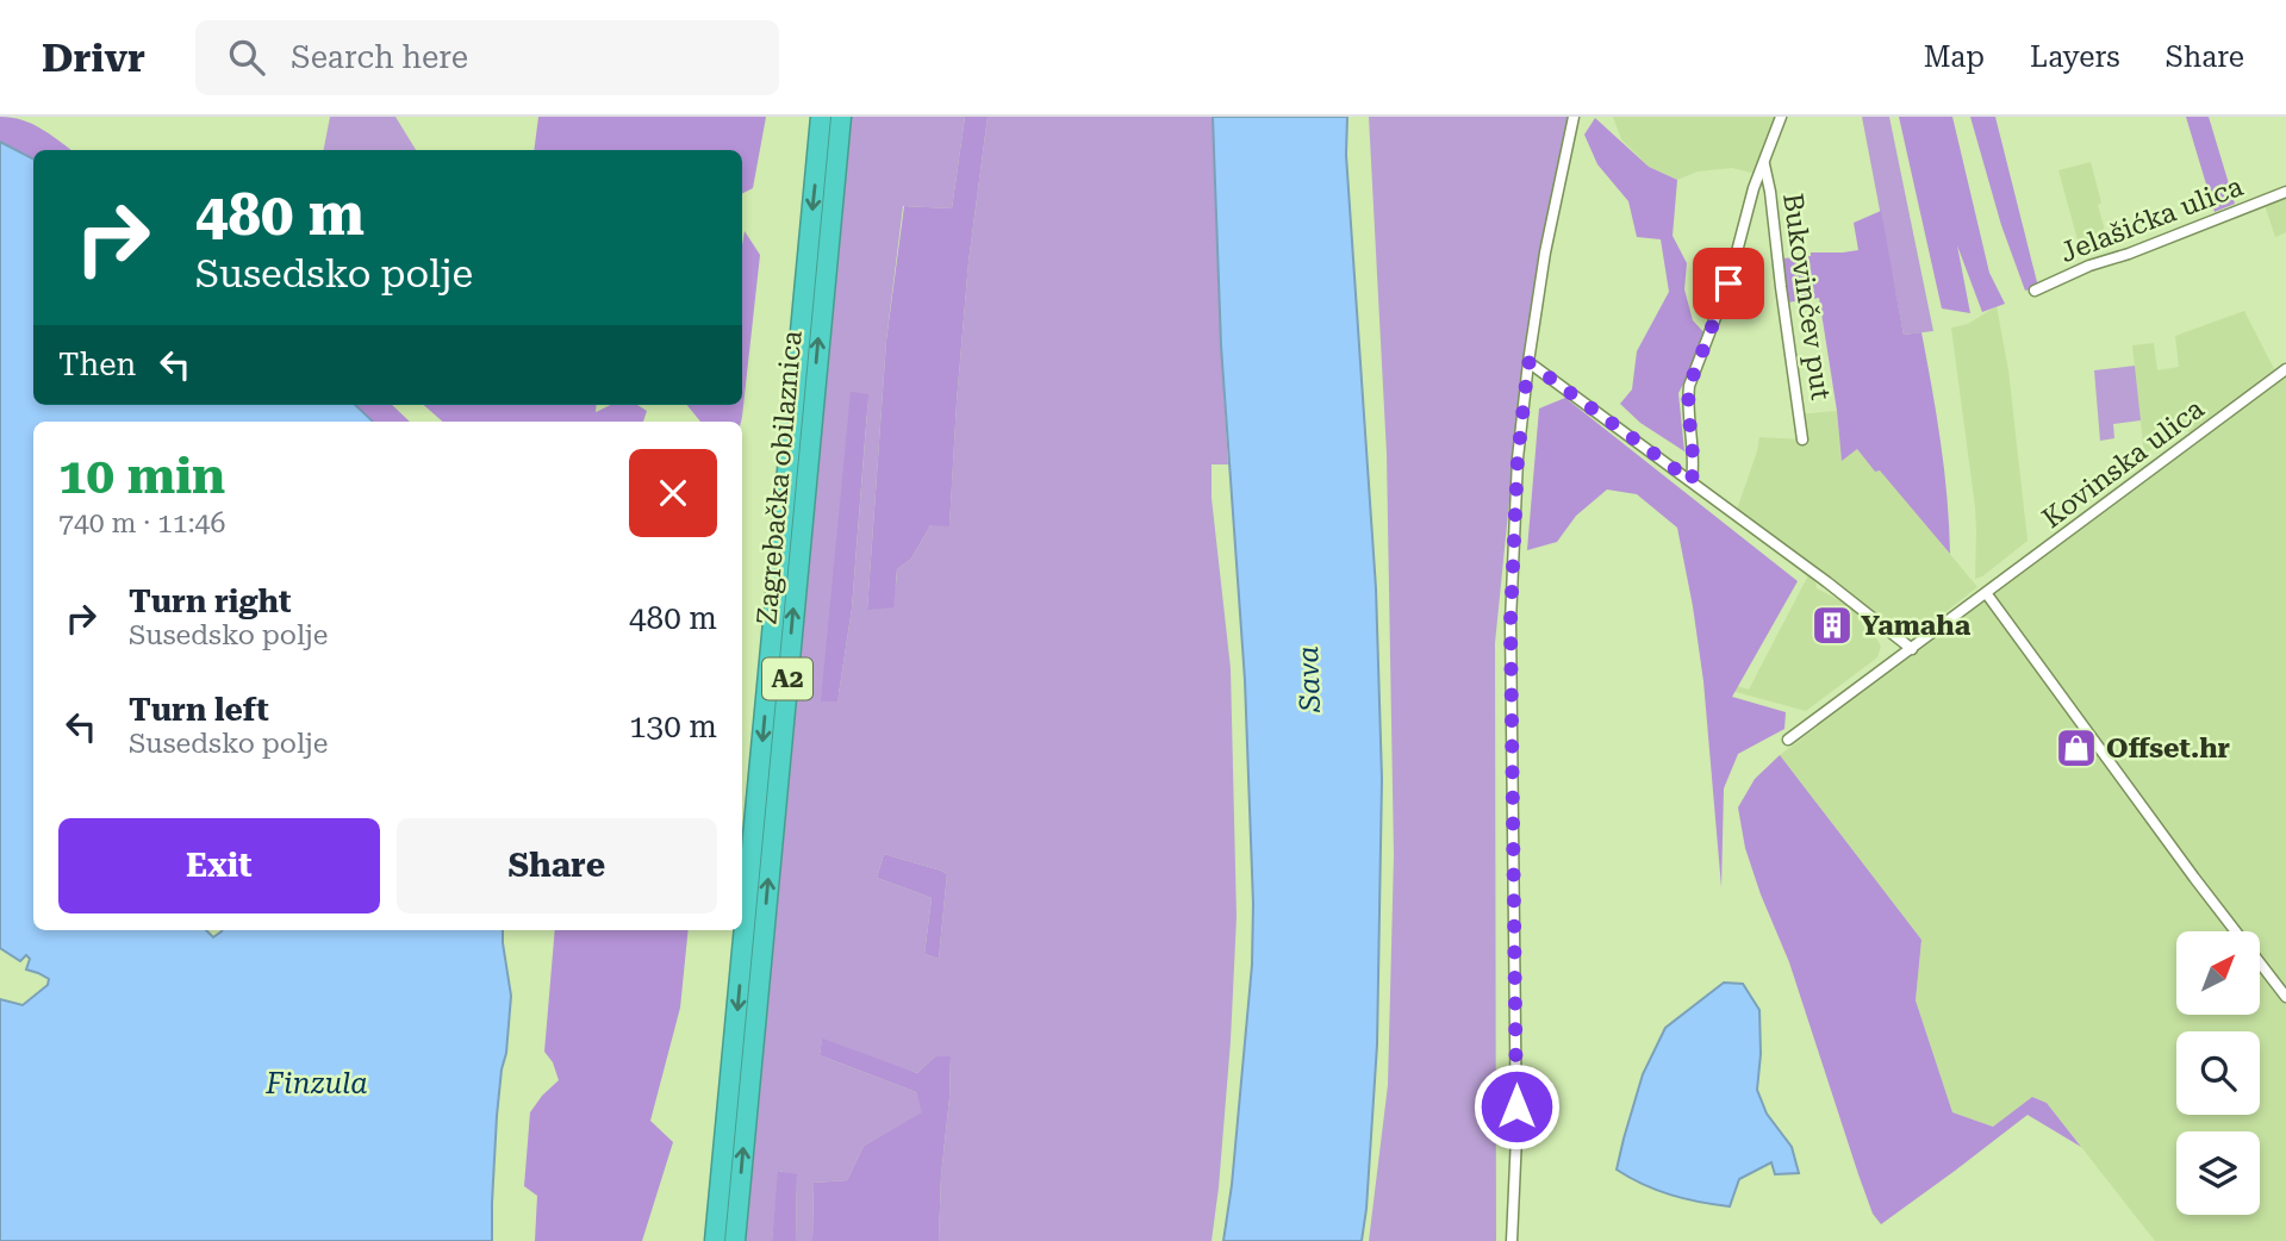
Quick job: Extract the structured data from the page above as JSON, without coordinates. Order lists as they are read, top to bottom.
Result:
{
  "streets": {
    "highway": ["Zagrebačka obilaznica", "A2"],
    "street": ["Jelašićka ulica", "Bukovinčev put", "Kovinska ulica"]
  },
  "water": ["Sava", "Finzula"],
  "places": {
    "building": ["Yamaha"],
    "shop": ["Offset.hr"]
  },
  "north": "top right",
  "page": {
    "header": "Drivr",
    "search": "Search here",
    "nav": ["Map", "Layers", "Share"],
    "turn": ["480 m", "Susedsko polje"],
    "then": "Then",
    "heading": ["10 min", "740 m · 11:46"],
    "list": [
      {
        "name": "Turn right",
        "note": "Susedsko polje",
        "value": "480 m"
      },
      {
        "name": "Turn left",
        "note": "Susedsko polje",
        "value": "130 m"
      }
    ],
    "buttons": ["Exit", "Share"]
  }
}
